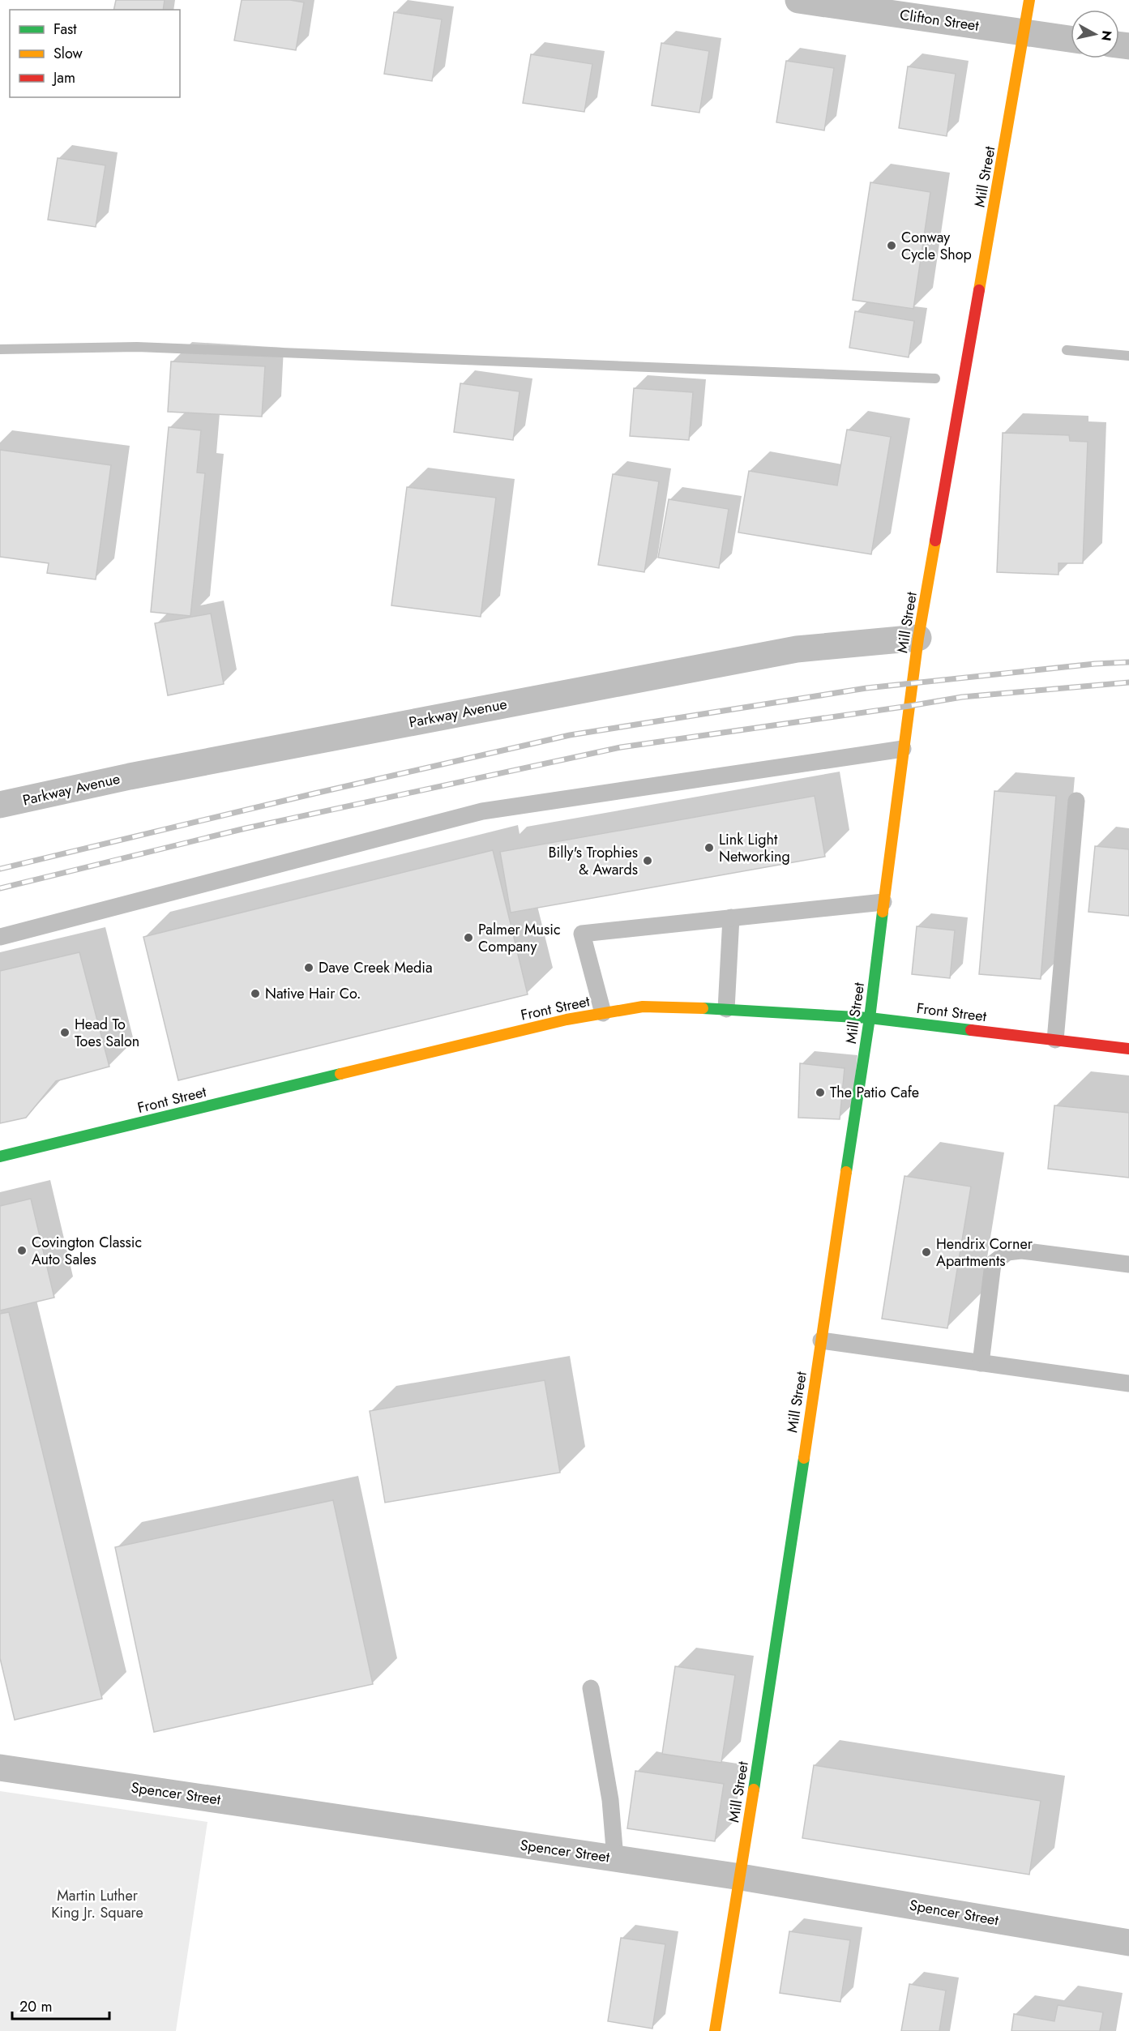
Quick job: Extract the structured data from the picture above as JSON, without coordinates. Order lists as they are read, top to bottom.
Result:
{
  "streets": {
    "street": [
      "Clifton Street",
      "Mill Street",
      "Parkway Avenue",
      "Front Street",
      "Spencer Street"
    ]
  },
  "crossings": [
    ["Clifton Street", "Mill Street"],
    ["Mill Street", "Parkway Avenue"],
    ["Mill Street", "Front Street"],
    ["Mill Street", "Spencer Street"]
  ],
  "parks": ["Martin Luther King Jr. Square"],
  "places": [
    "Conway Cycle Shop",
    "Link Light Networking",
    "Billy's Trophies & Awards",
    "Palmer Music Company",
    "Dave Creek Media",
    "Native Hair Co.",
    "Head To Toes Salon",
    "The Patio Cafe",
    "Covington Classic Auto Sales",
    "Hendrix Corner Apartments"
  ],
  "legend": ["Fast", "Slow", "Jam"],
  "scale_bar": "20 m",
  "north": "right"
}
